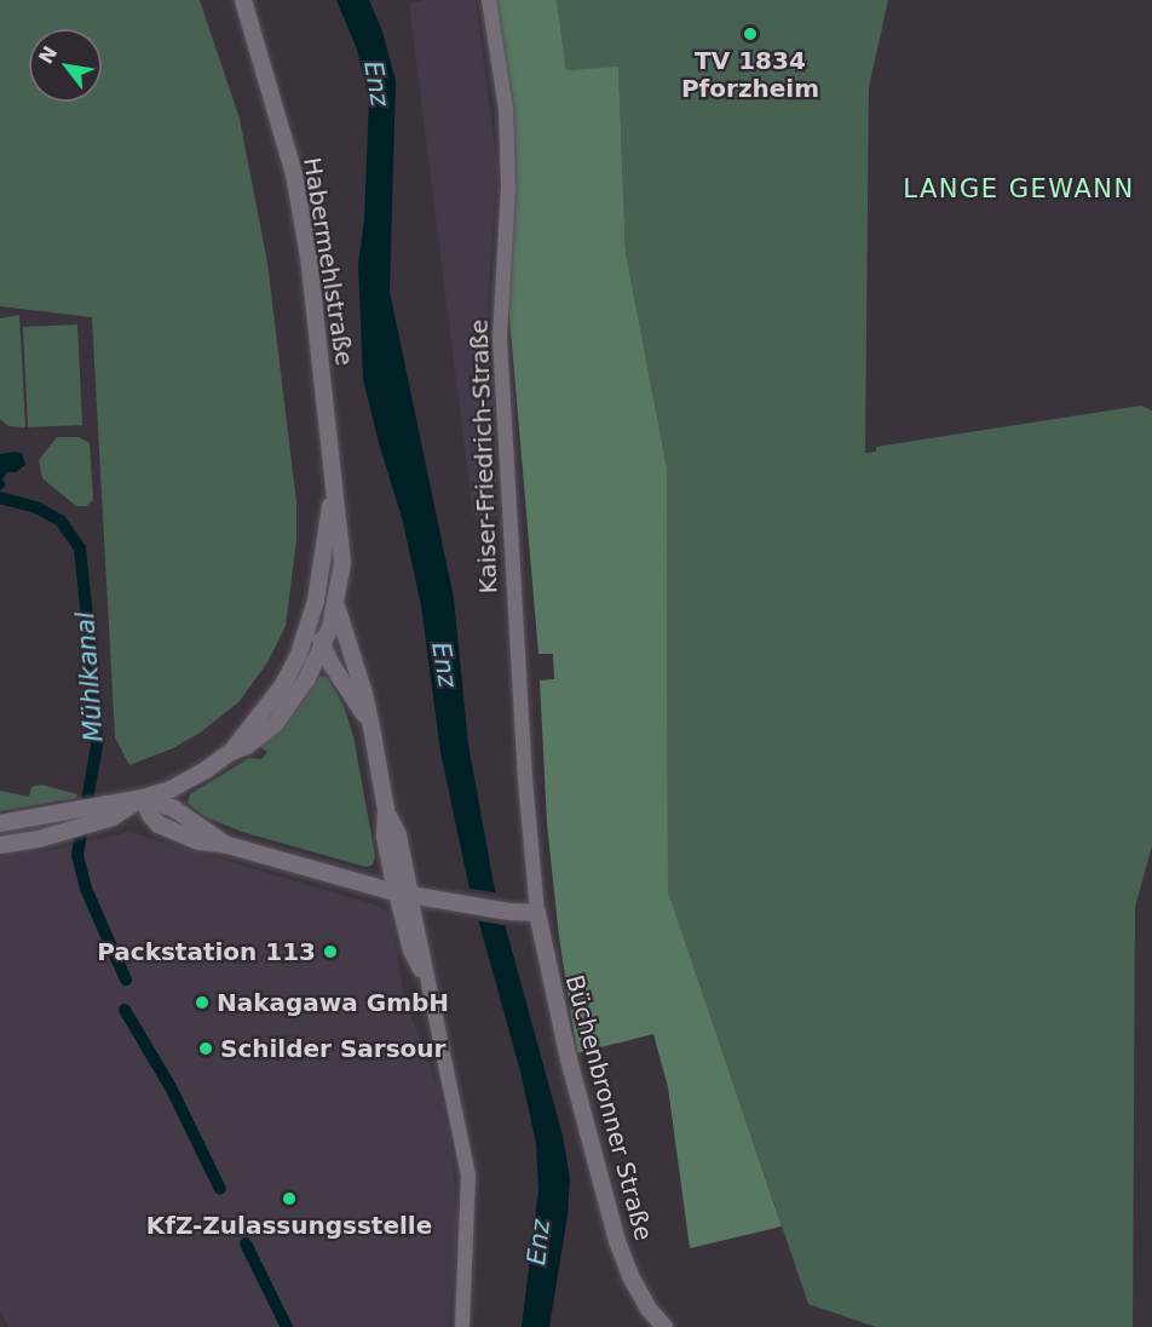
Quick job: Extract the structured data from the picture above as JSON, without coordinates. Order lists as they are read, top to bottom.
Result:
{
  "streets": {
    "main road": ["Habermehlstraße", "Büchenbronner Straße"],
    "street": ["Kaiser-Friedrich-Straße"]
  },
  "crossings": [
    ["Kaiser-Friedrich-Straße", "Büchenbronner Straße"]
  ],
  "districts": ["LANGE GEWANN"],
  "water": ["Enz", "Mühlkanal"],
  "places": [
    "TV 1834 Pforzheim",
    "Packstation 113",
    "Nakagawa GmbH",
    "Schilder Sarsour",
    "KfZ-Zulassungsstelle"
  ],
  "north": "top left"
}
